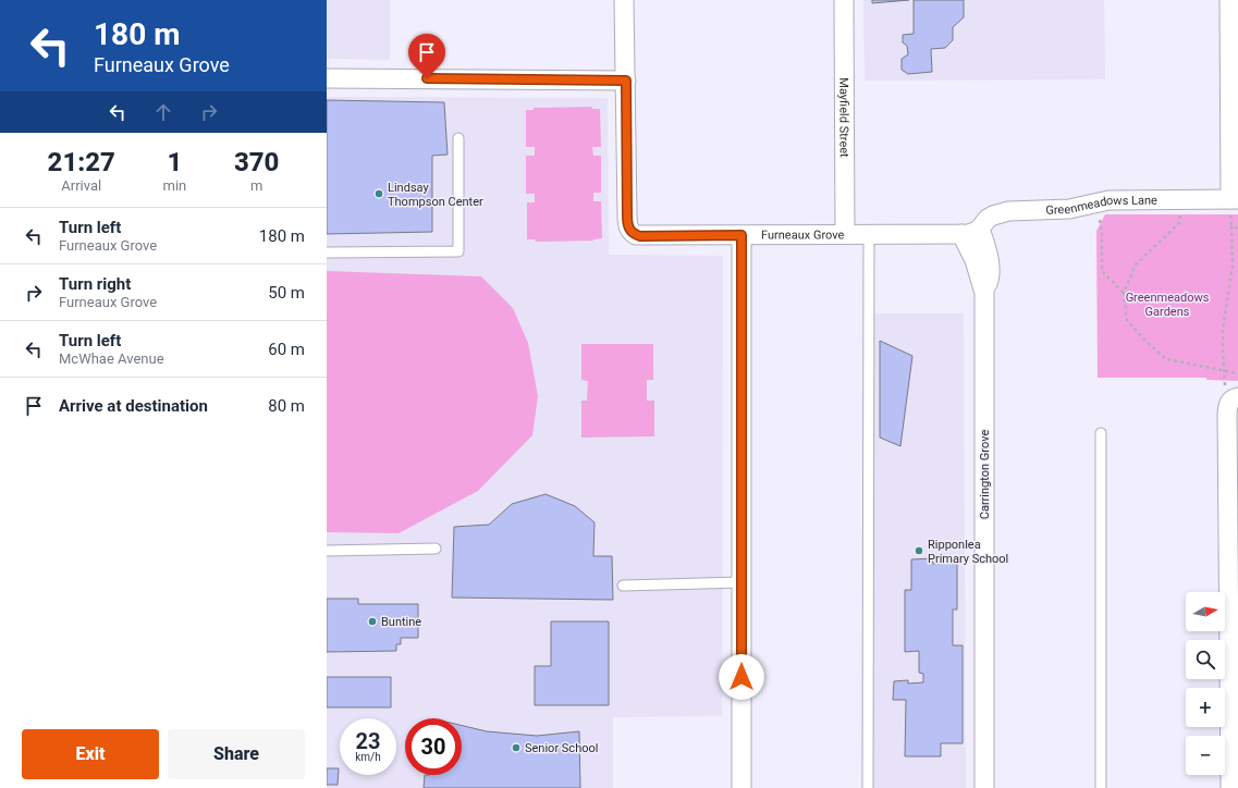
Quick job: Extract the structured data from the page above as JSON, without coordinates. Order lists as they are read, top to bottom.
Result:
{
  "streets": {
    "street": [
      "Mayfield Street",
      "Greenmeadows Lane",
      "Furneaux Grove",
      "Carrington Grove"
    ]
  },
  "crossings": [
    ["Mayfield Street", "Furneaux Grove"],
    ["Greenmeadows Lane", "Furneaux Grove"],
    ["Greenmeadows Lane", "Carrington Grove"],
    ["Furneaux Grove", "Carrington Grove"]
  ],
  "parks": ["Greenmeadows Gardens"],
  "places": [
    "Lindsay Thompson Center",
    "Ripponlea Primary School",
    "Buntine",
    "Senior School"
  ],
  "north": "right",
  "page": {
    "turn": ["180 m", "Furneaux Grove"],
    "eta": [
      "21:27",
      "Arrival",
      "1",
      "min",
      "370",
      "m"
    ],
    "list": [
      {
        "name": "Turn left",
        "note": "Furneaux Grove",
        "value": "180 m"
      },
      {
        "name": "Turn right",
        "note": "Furneaux Grove",
        "value": "50 m"
      },
      {
        "name": "Turn left",
        "note": "McWhae Avenue",
        "value": "60 m"
      },
      {
        "name": "Arrive at destination",
        "value": "80 m"
      }
    ],
    "map_buttons": ["+", "−"],
    "speed": "23 km/h",
    "limit": "30",
    "buttons": ["Exit", "Share"]
  }
}
